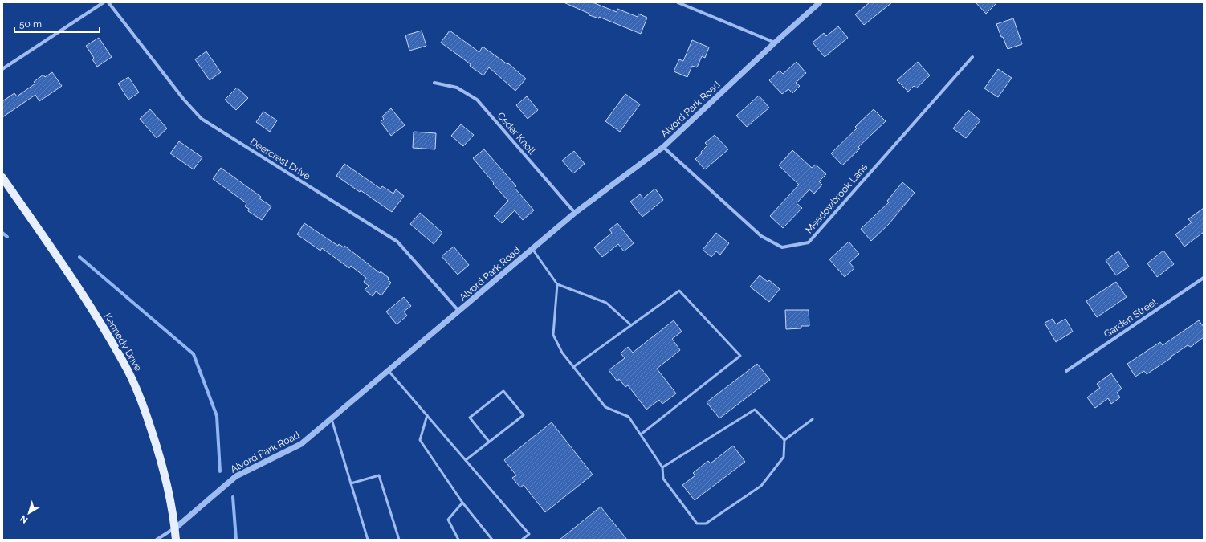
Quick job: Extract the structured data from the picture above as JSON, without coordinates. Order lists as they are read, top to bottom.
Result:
{
  "streets": {
    "main road": ["Kennedy Drive"],
    "street": [
      "Alvord Park Road",
      "Cedar Knoll",
      "Deercrest Drive",
      "Meadowbrook Lane",
      "Garden Street"
    ]
  },
  "crossings": [
    ["Alvord Park Road", "Cedar Knoll"],
    ["Alvord Park Road", "Deercrest Drive"],
    ["Alvord Park Road", "Meadowbrook Lane"],
    ["Alvord Park Road", "Kennedy Drive"]
  ],
  "scale_bar": "50 m",
  "north": "bottom left"
}
